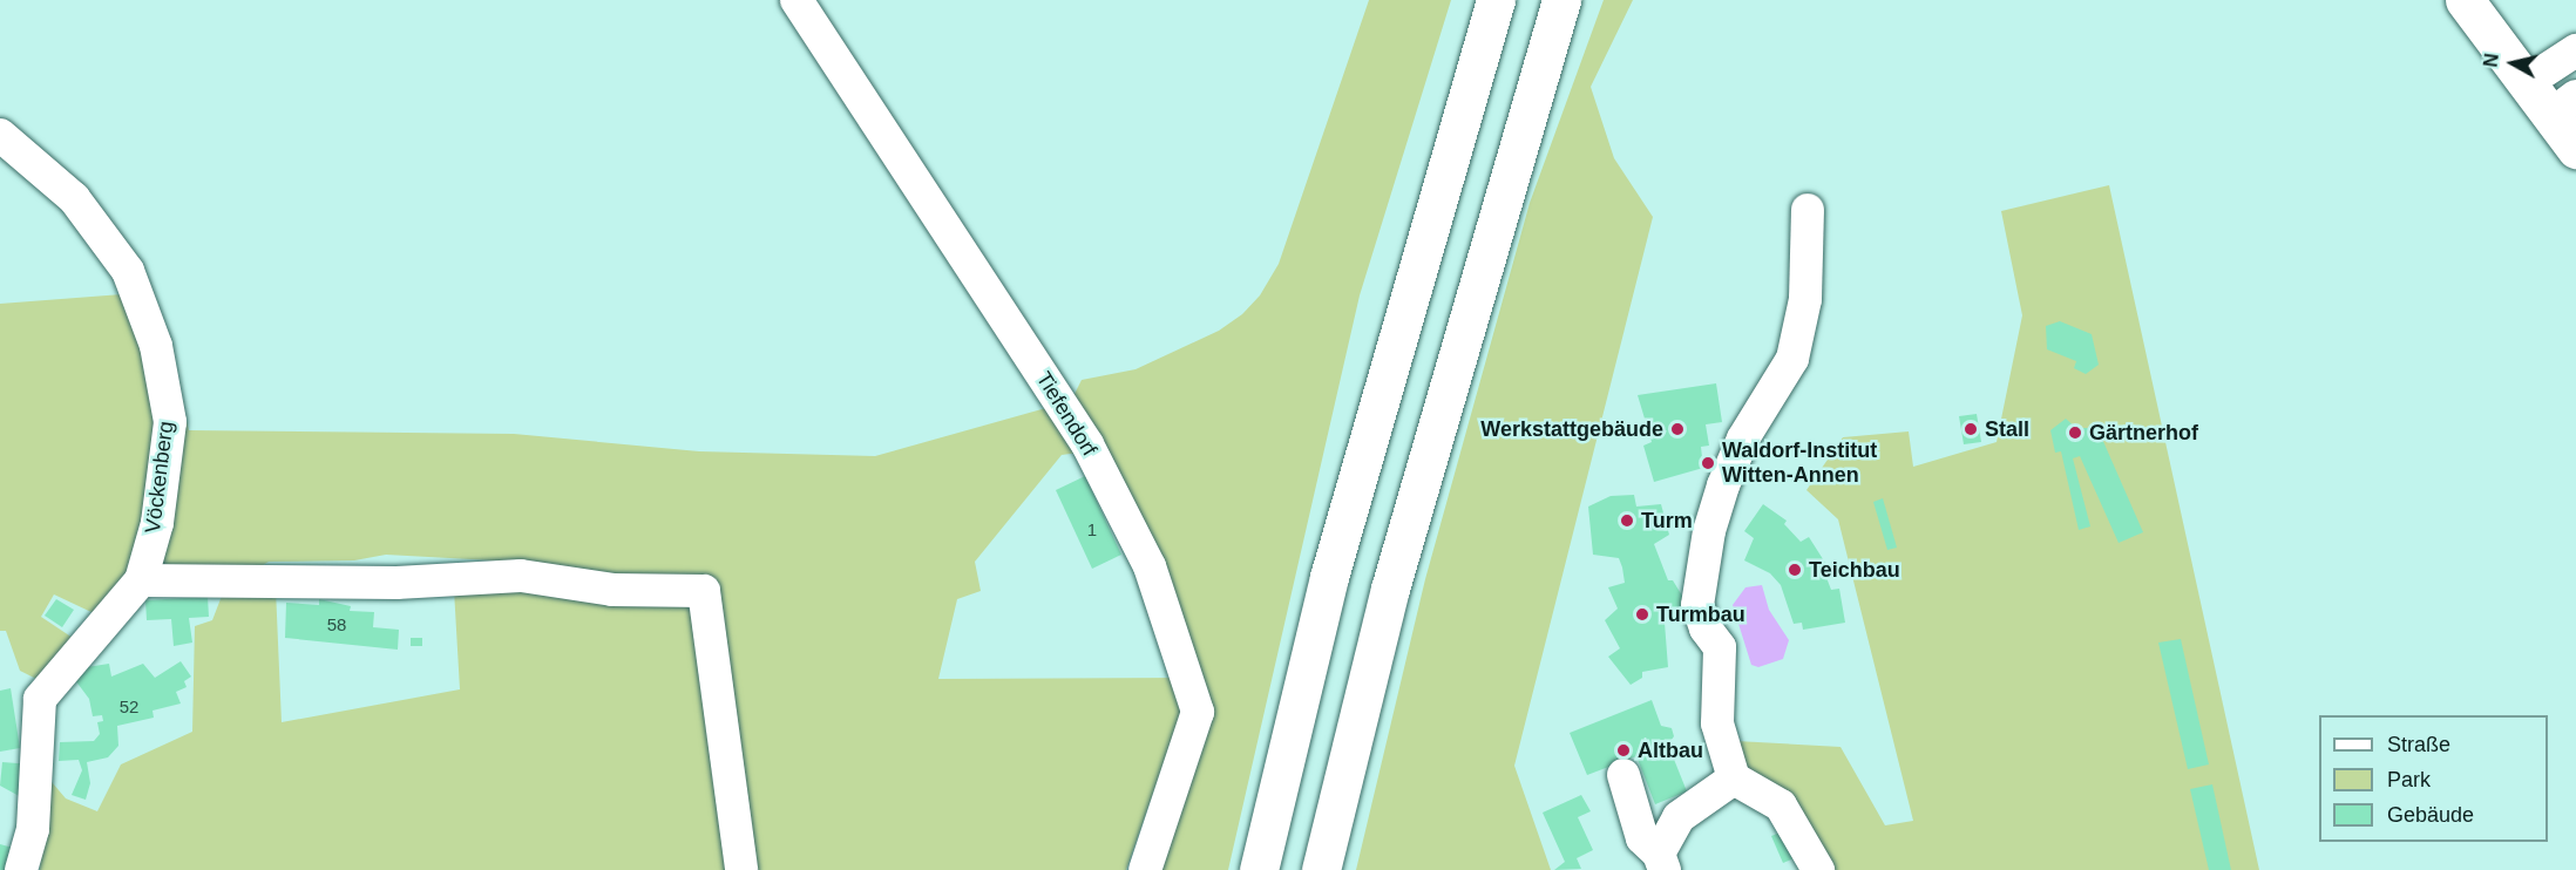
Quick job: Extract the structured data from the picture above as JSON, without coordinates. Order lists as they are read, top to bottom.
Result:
{
  "streets": {
    "street": ["Tiefendorf", "Vöckenberg"]
  },
  "places": [
    "Werkstattgebäude",
    "Stall",
    "Gärtnerhof",
    "Waldorf-Institut Witten-Annen",
    "Turm",
    "Teichbau",
    "Turmbau",
    "Altbau"
  ],
  "house_numbers": ["1", "58", "52"],
  "legend": ["Straße", "Park", "Gebäude"],
  "north": "left"
}
